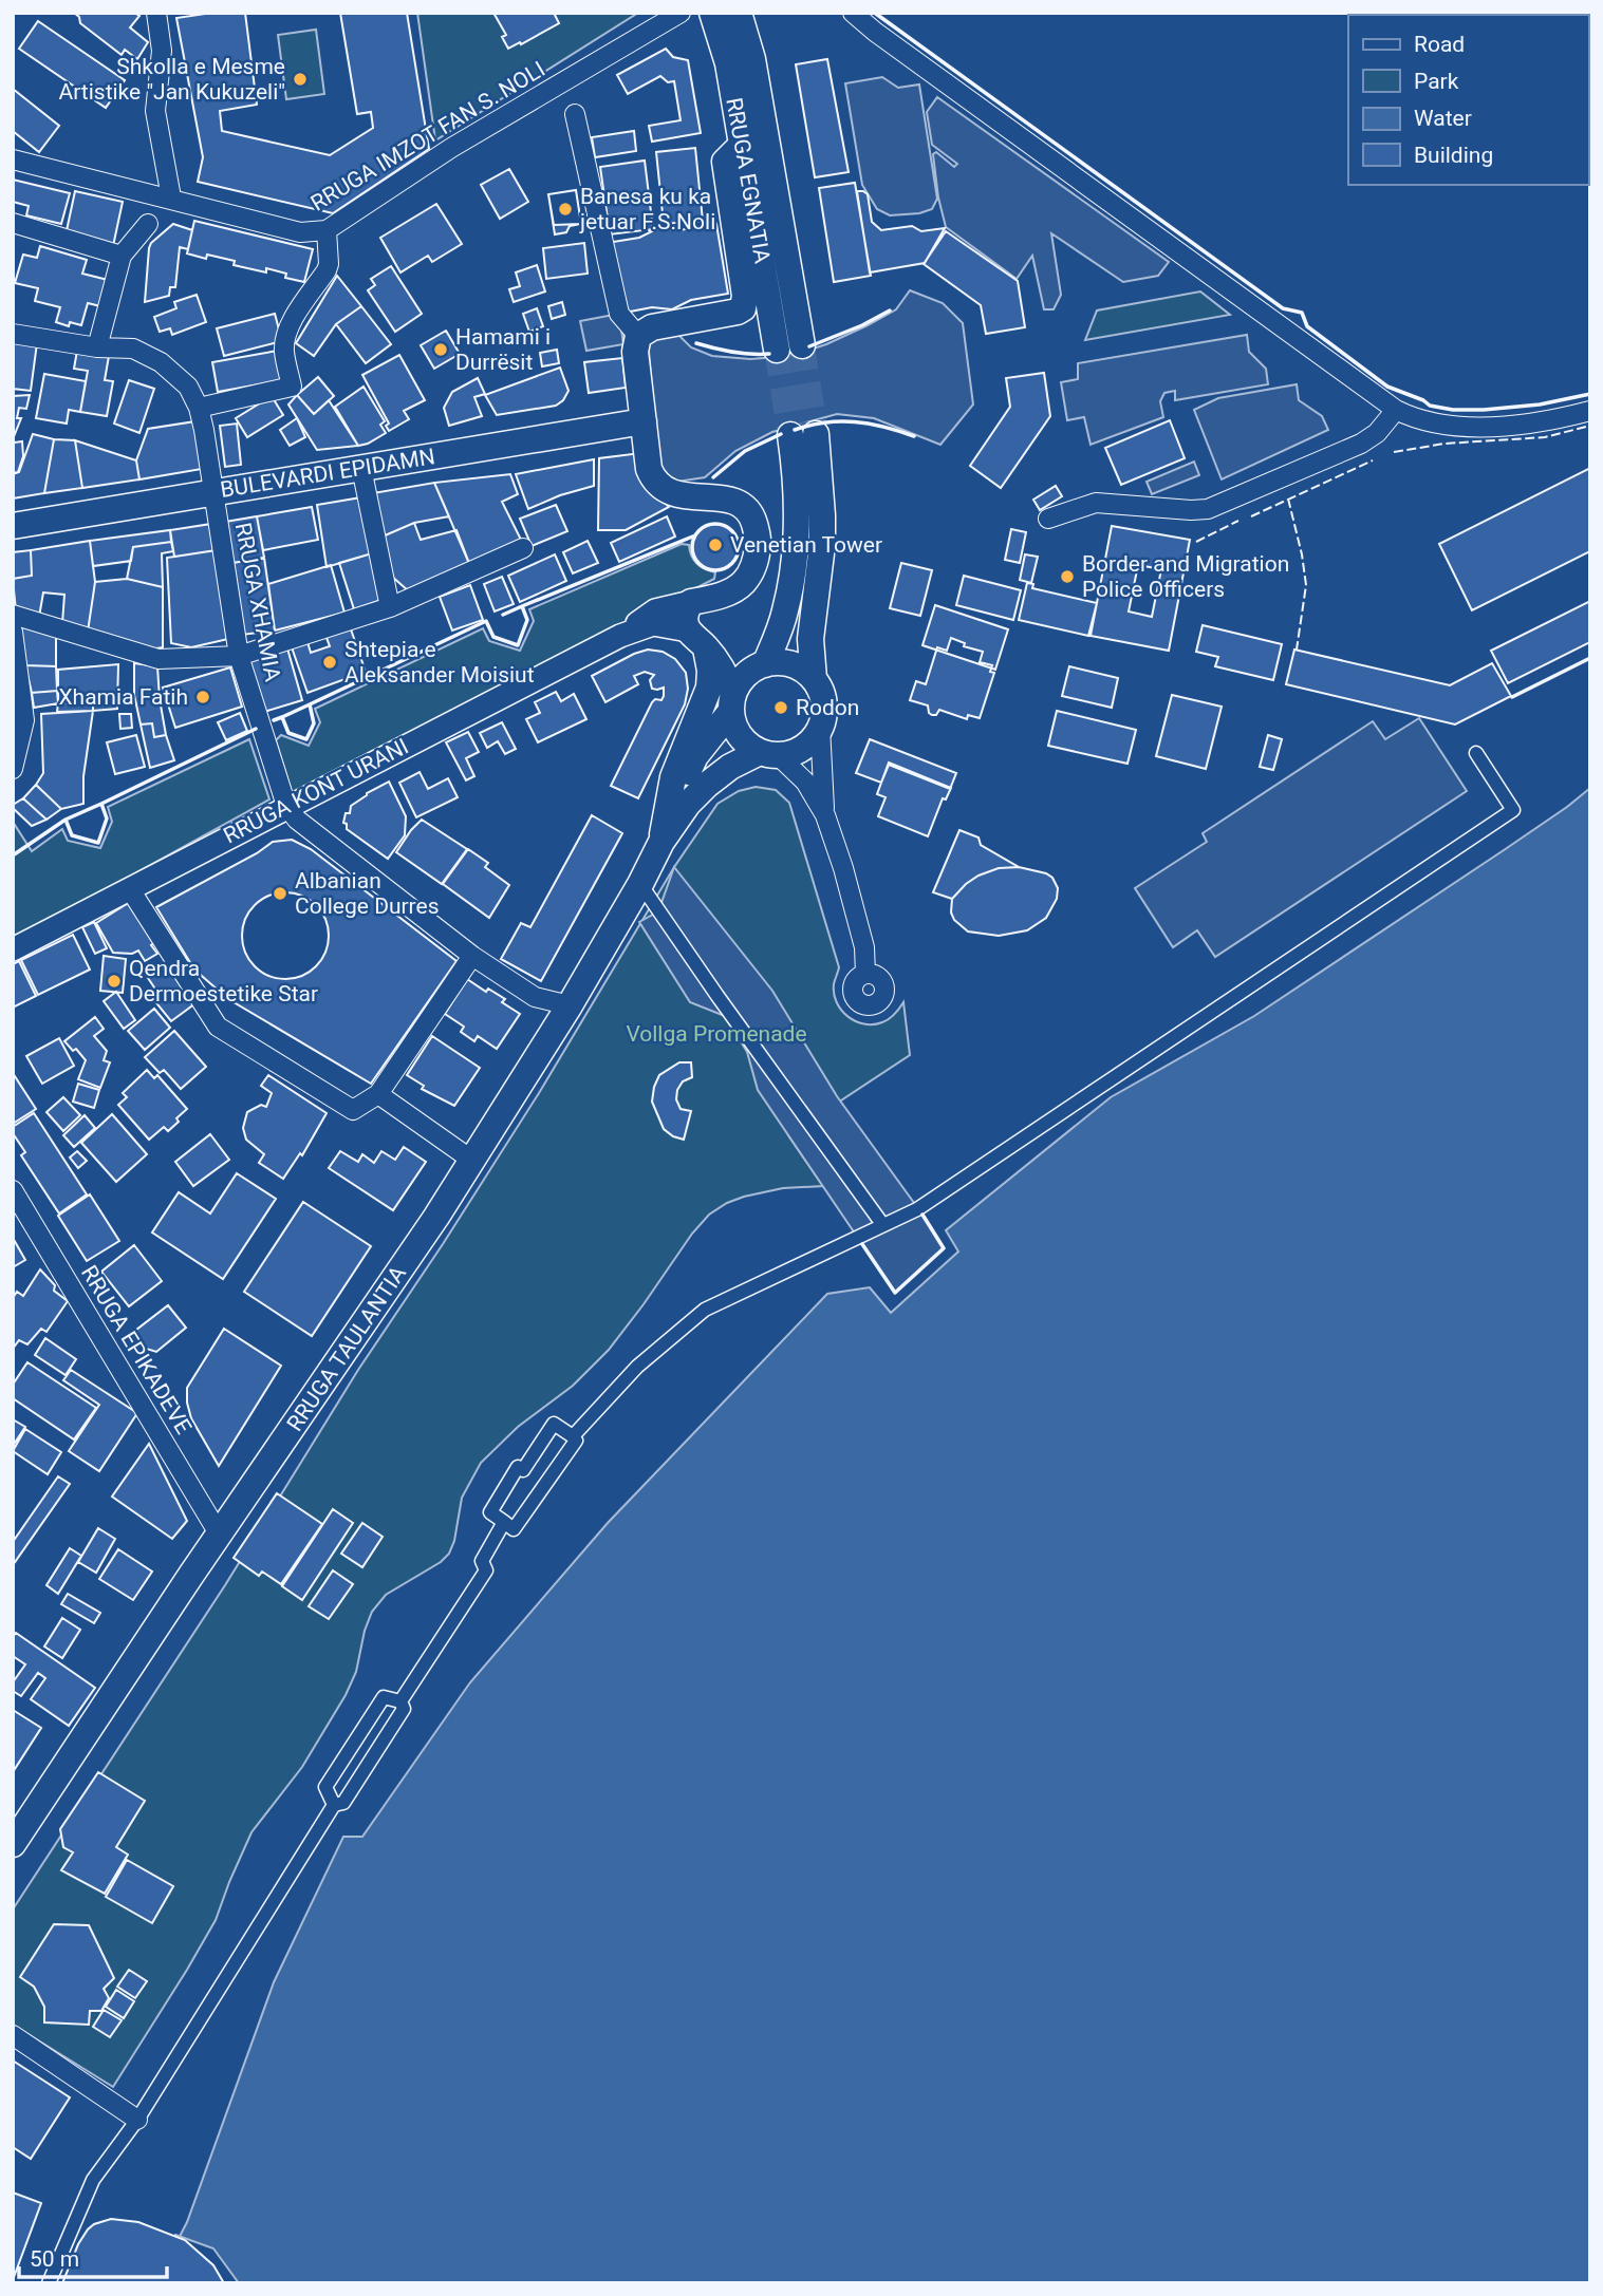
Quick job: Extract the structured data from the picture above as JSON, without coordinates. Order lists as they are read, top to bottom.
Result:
{
  "streets": {
    "main road": [
      "RRUGA EGNATIA",
      "BULEVARDI EPIDAMN",
      "RRUGA KONT URANI",
      "RRUGA TAULANTIA"
    ],
    "street": ["RRUGA IMZOT FAN S. NOLI", "RRUGA XHAMIA", "RRUGA EPIKADEVE"]
  },
  "crossings": [
    ["BULEVARDI EPIDAMN", "RRUGA XHAMIA"],
    ["BULEVARDI EPIDAMN", "RRUGA KONT URANI"],
    ["RRUGA XHAMIA", "RRUGA KONT URANI"],
    ["RRUGA TAULANTIA", "RRUGA EPIKADEVE"]
  ],
  "parks": ["Vollga Promenade"],
  "places": [
    "Shkolla e Mesme Artistike \"Jan Kukuzeli\"",
    "Banesa ku ka jetuar F.S.Noli",
    "Hamami i Durrësit",
    "Venetian Tower",
    "Border and Migration Police Officers",
    "Shtepia e Aleksander Moisiut",
    "Xhamia Fatih",
    "Rodon",
    "Albanian College Durres",
    "Qendra Dermoestetike Star"
  ],
  "legend": [
    "Road",
    "Park",
    "Water",
    "Building"
  ],
  "scale_bar": "50 m"
}
